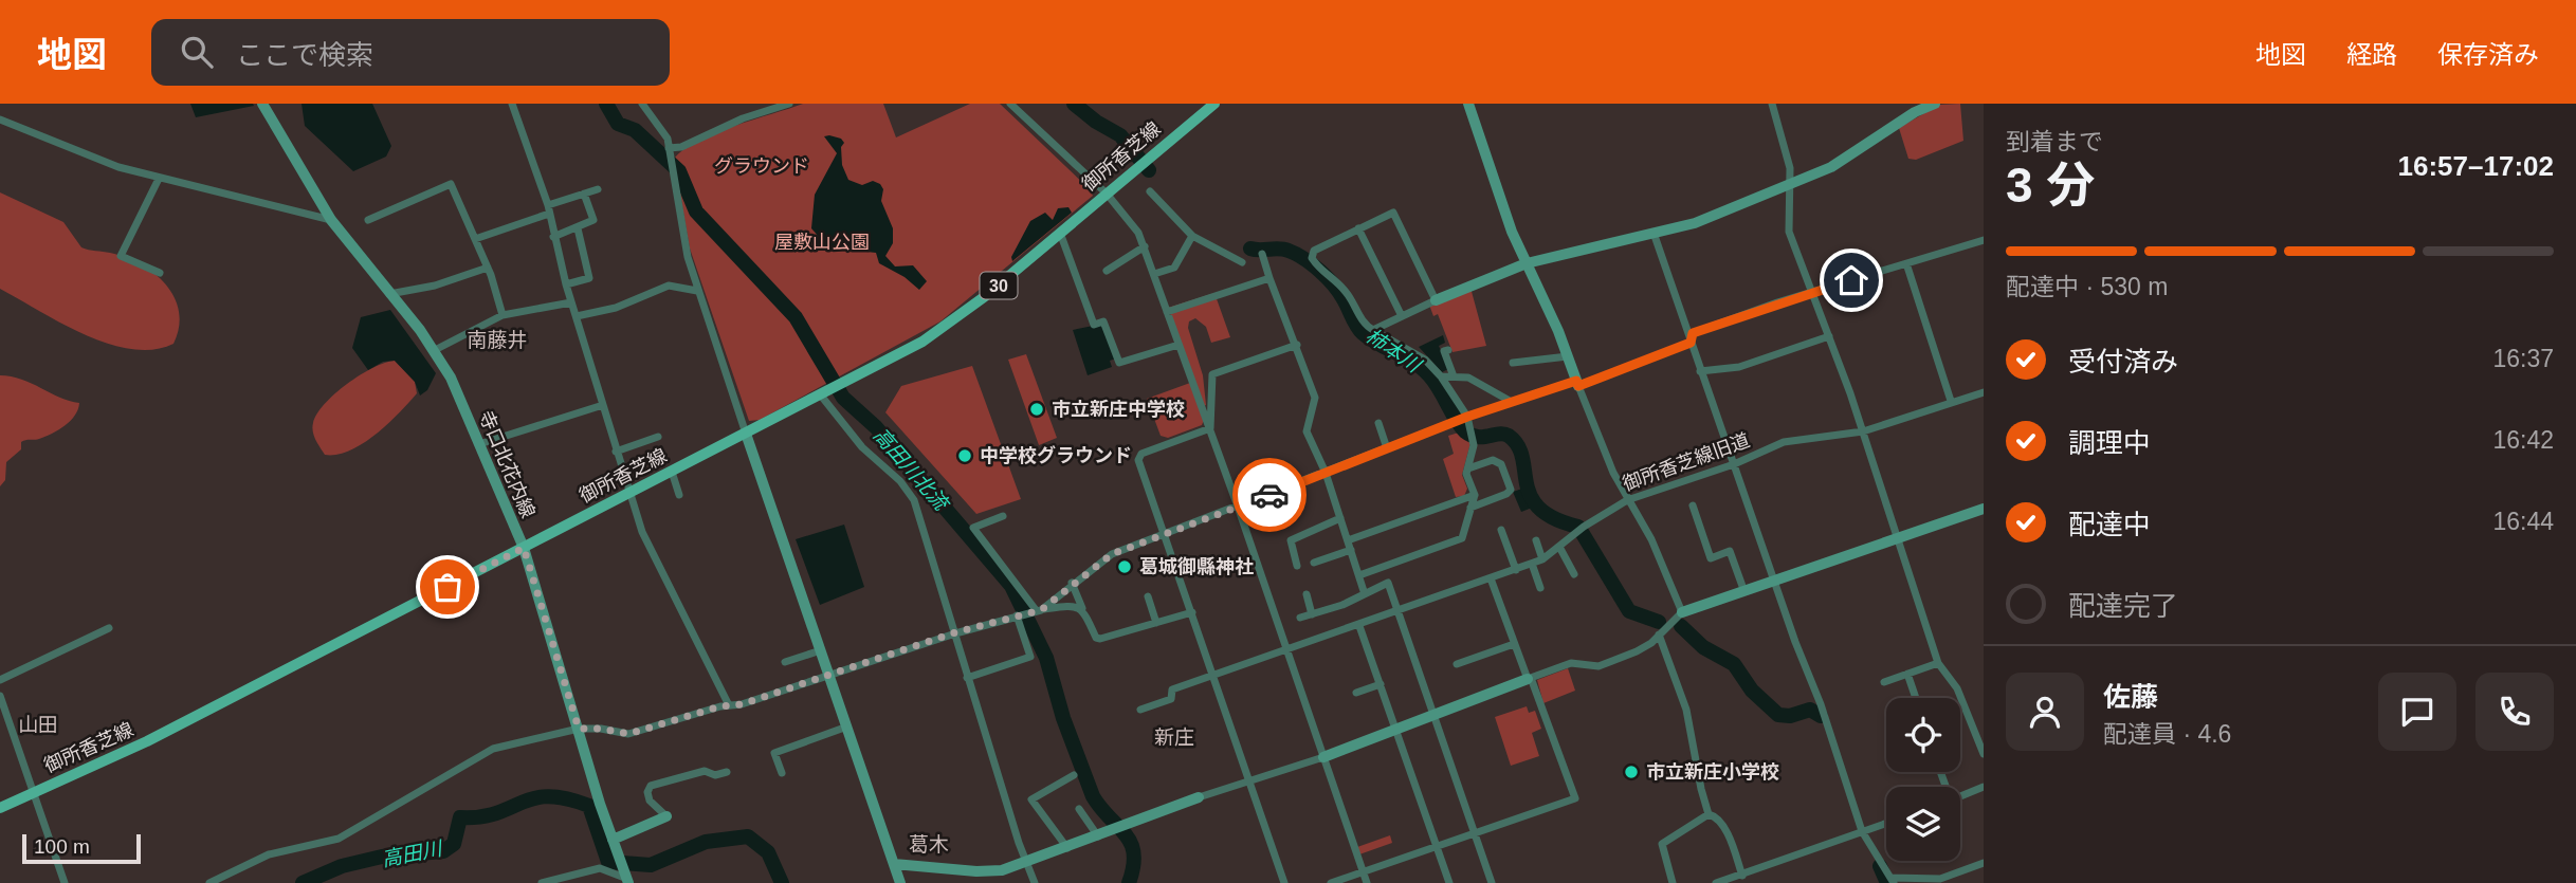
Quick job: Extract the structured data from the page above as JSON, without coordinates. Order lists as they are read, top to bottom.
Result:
{
  "streets": {
    "main road": ["御所香芝線", "30"],
    "street": ["御所香芝線旧道", "寺口北花内線"]
  },
  "crossings": [
    ["御所香芝線", "寺口北花内線"]
  ],
  "districts": [
    "南藤井",
    "山田",
    "新庄",
    "葛木"
  ],
  "water": ["柿本川", "高田川北流", "高田川"],
  "parks": ["グラウンド", "屋敷山公園"],
  "places": [
    "市立新庄中学校",
    "中学校グラウンド",
    "葛城御縣神社",
    "市立新庄小学校"
  ],
  "scale_bar": "100 m",
  "page": {
    "header": "地図",
    "search": "ここで検索",
    "nav": ["地図", "経路", "保存済み"],
    "heading": ["3 分", "到着まで", "16:57–17:02"],
    "panel": ["佐藤", "配達員 · 4.6"],
    "bar": "配達中 · 530 m",
    "list": [
      ["受付済み", "16:37"],
      ["調理中", "16:42"],
      ["配達中", "16:44"],
      "配達完了"
    ],
    "scale": "100 m"
  }
}
